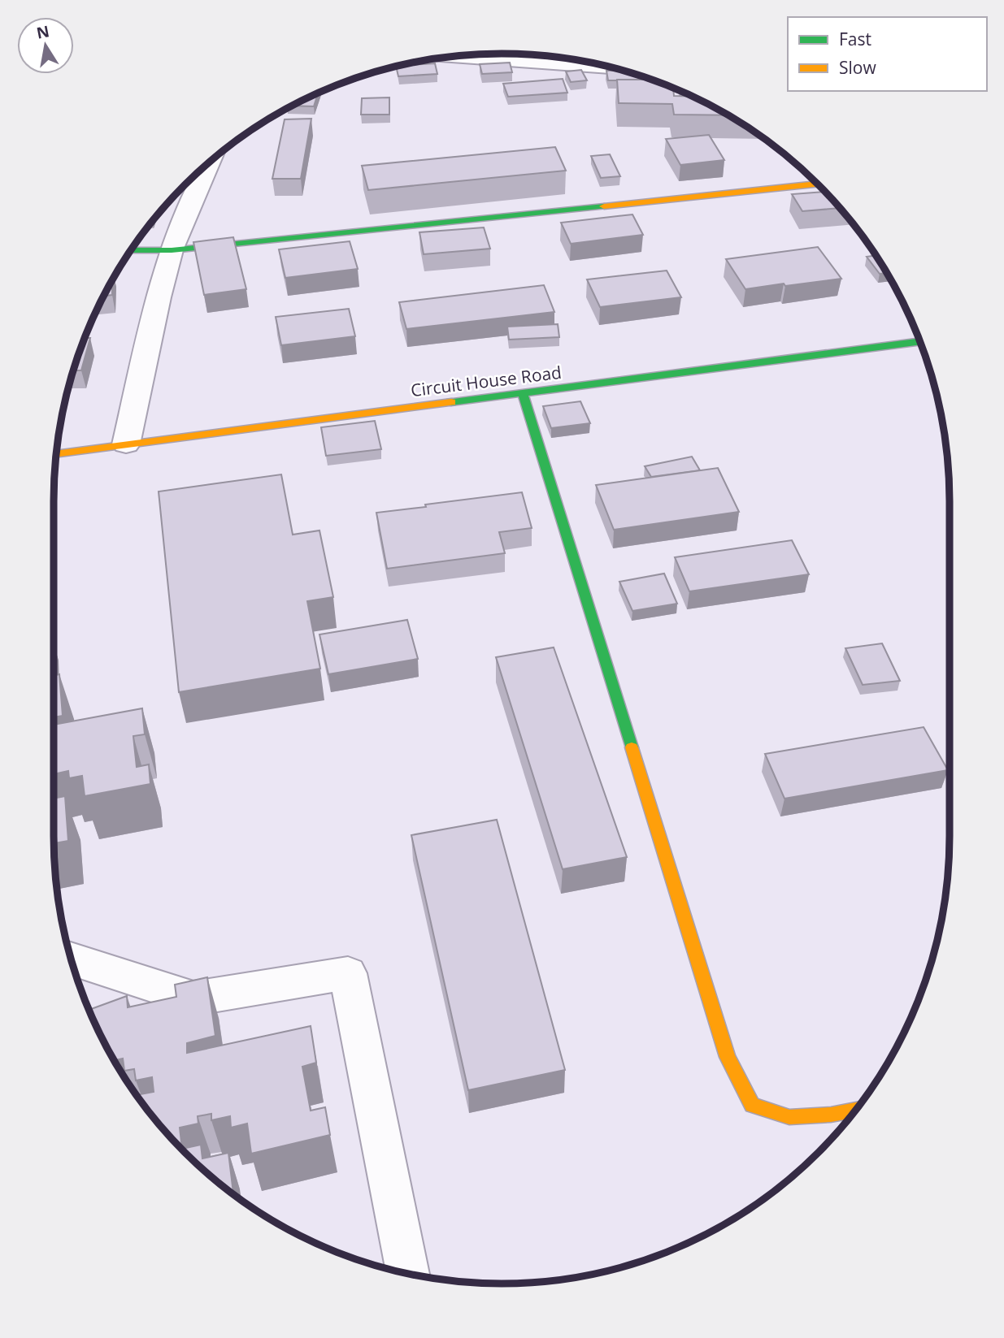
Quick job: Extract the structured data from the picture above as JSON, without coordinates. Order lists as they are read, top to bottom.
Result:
{
  "streets": {
    "street": ["Circuit House Road"]
  },
  "legend": ["Fast", "Slow"],
  "north": "top"
}
